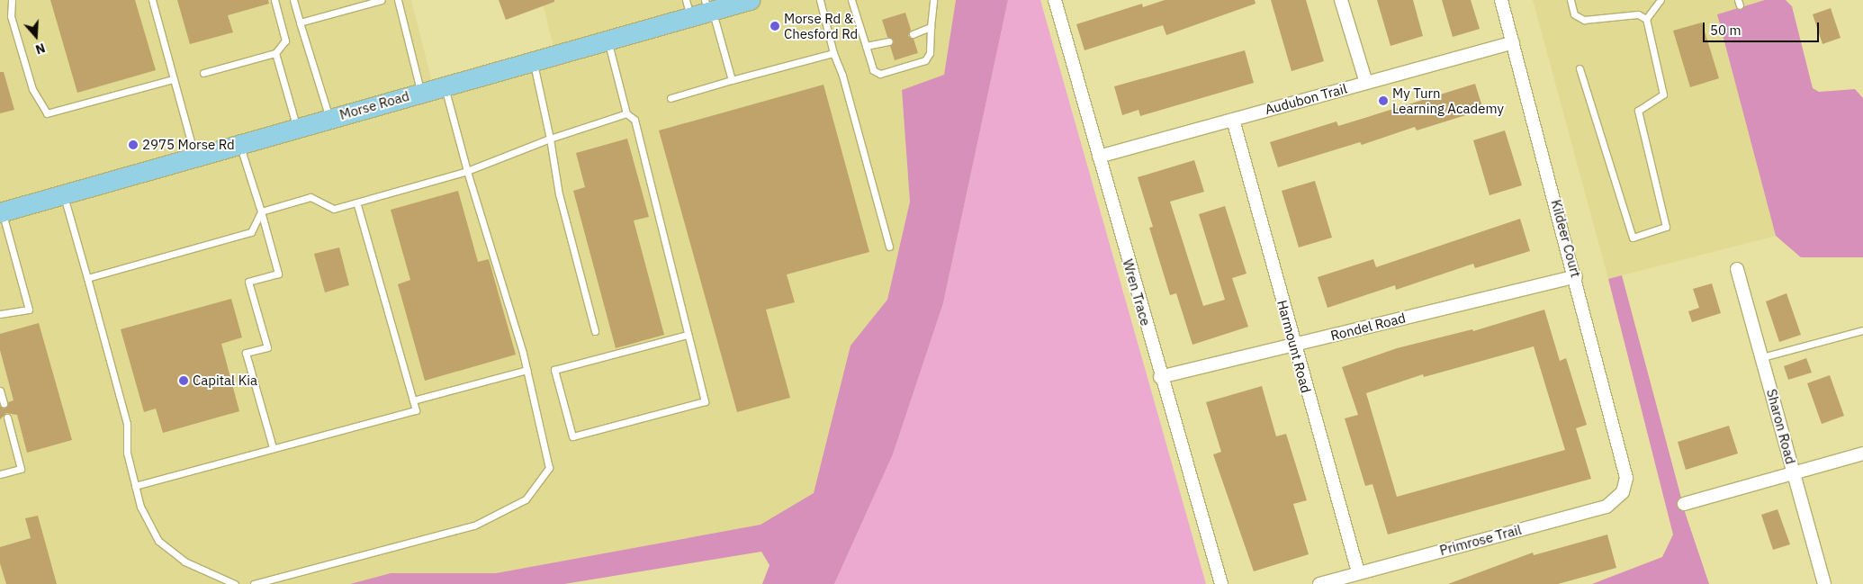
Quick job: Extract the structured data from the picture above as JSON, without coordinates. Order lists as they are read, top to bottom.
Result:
{
  "streets": {
    "main road": ["Morse Road"],
    "street": [
      "Audubon Trail",
      "Kildeer Court",
      "Wren Trace",
      "Rondel Road",
      "Harmount Road",
      "Sharon Road",
      "Primrose Trail"
    ]
  },
  "crossings": [
    ["Audubon Trail", "Kildeer Court"],
    ["Audubon Trail", "Wren Trace"],
    ["Audubon Trail", "Harmount Road"],
    ["Kildeer Court", "Rondel Road"],
    ["Kildeer Court", "Primrose Trail"],
    ["Wren Trace", "Rondel Road"],
    ["Rondel Road", "Harmount Road"],
    ["Harmount Road", "Primrose Trail"]
  ],
  "places": [
    "Morse Rd & Chesford Rd",
    "My Turn Learning Academy",
    "2975 Morse Rd",
    "Capital Kia"
  ],
  "scale_bar": "50 m",
  "north": "bottom"
}
